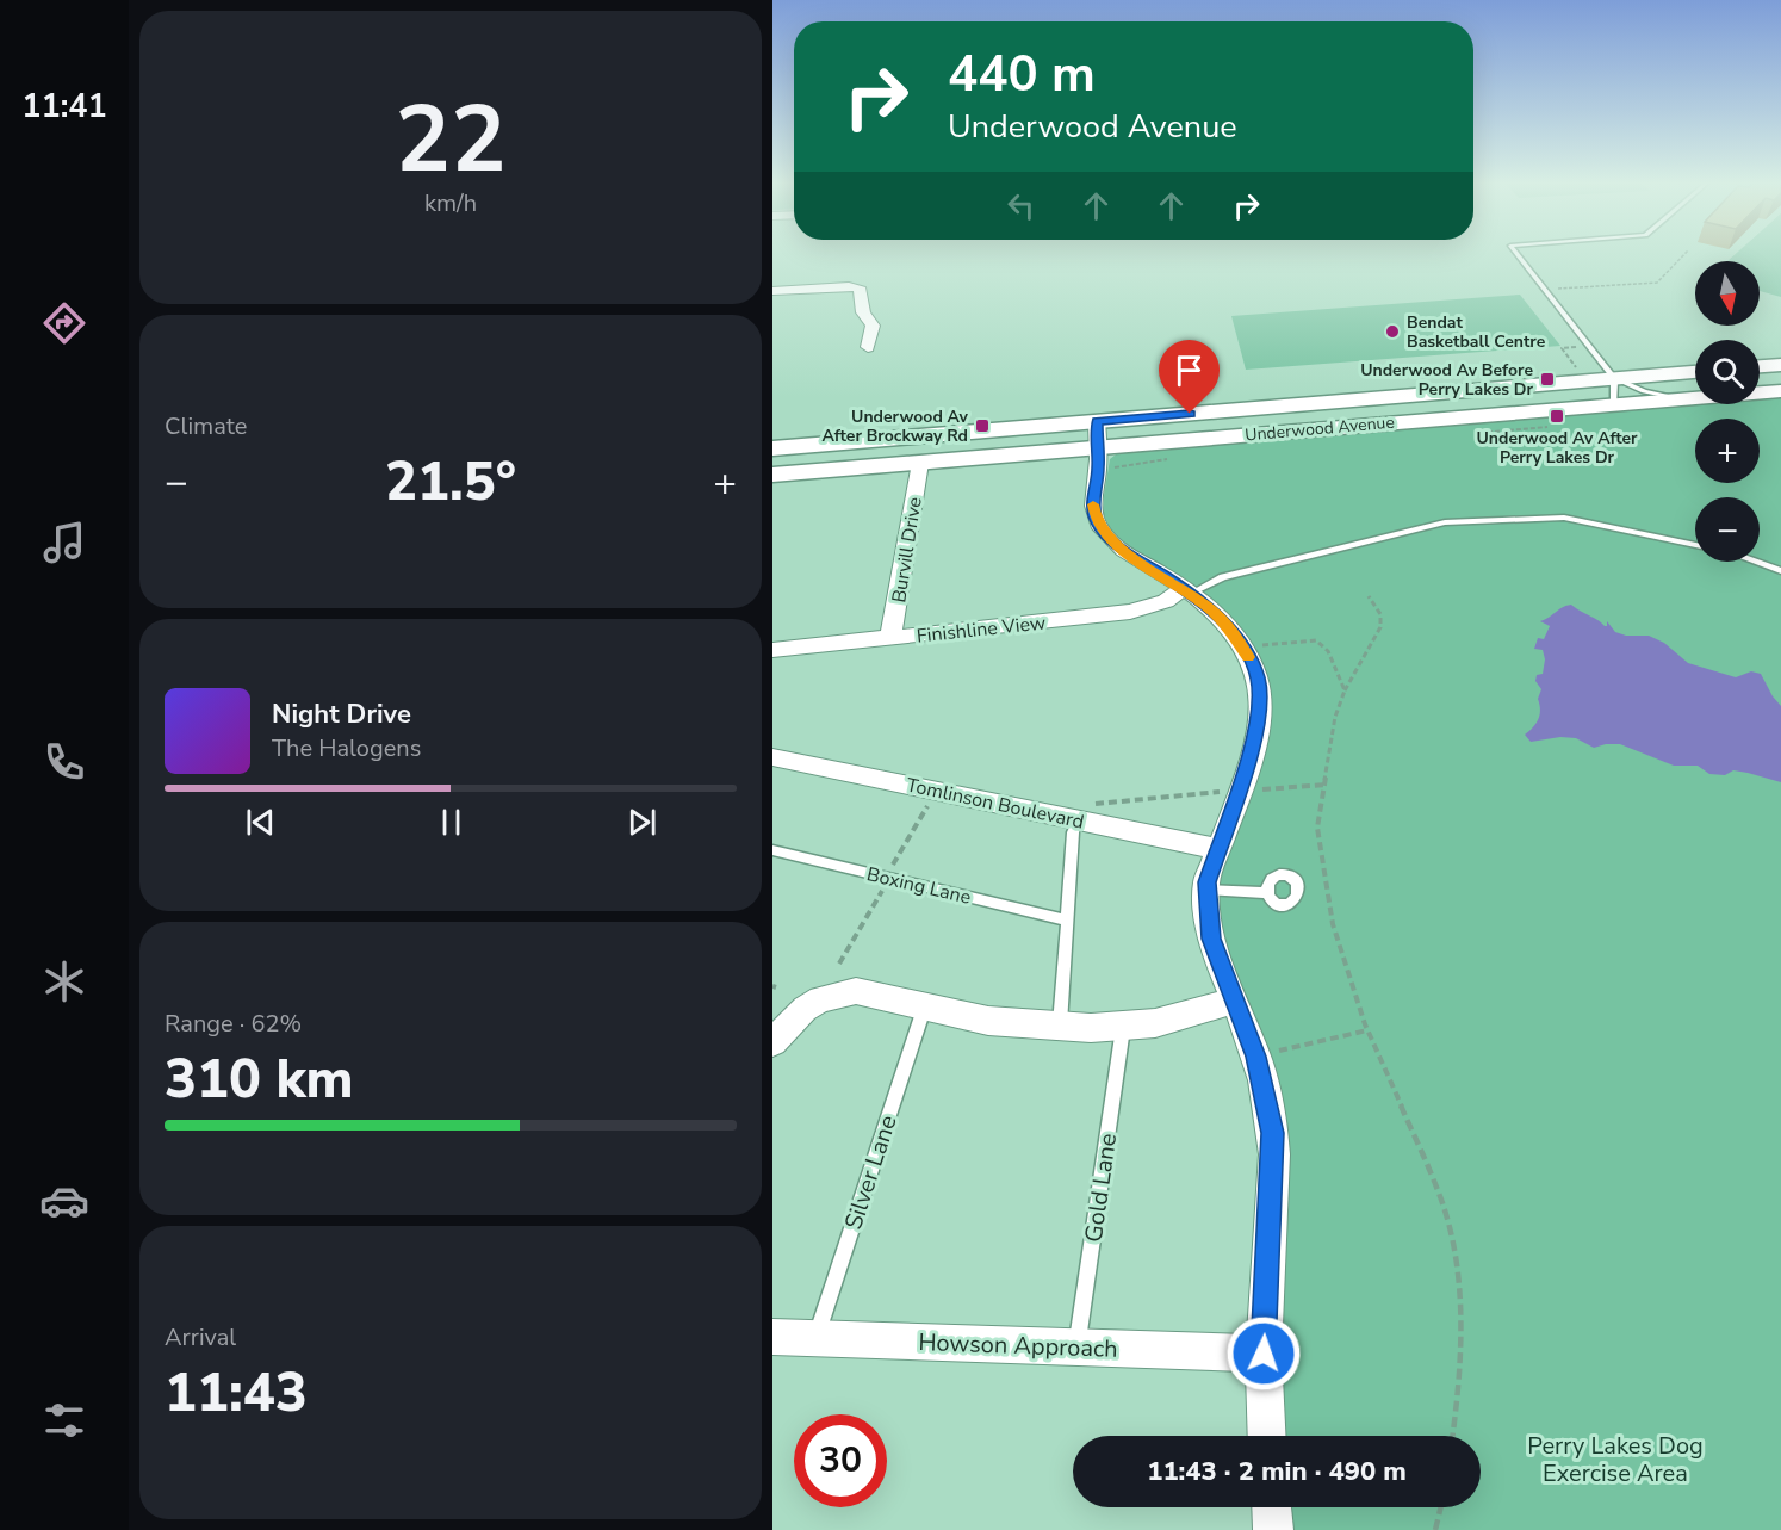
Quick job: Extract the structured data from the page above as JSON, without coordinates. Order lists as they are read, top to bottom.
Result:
{
  "streets": {
    "main road": ["Underwood Avenue"],
    "street": [
      "Burvill Drive",
      "Finishline View",
      "Tomlinson Boulevard",
      "Howson Approach"
    ],
    "lane": ["Boxing Lane", "Silver Lane", "Gold Lane"]
  },
  "crossings": [
    ["Underwood Avenue", "Burvill Drive"],
    ["Burvill Drive", "Finishline View"],
    ["Silver Lane", "Howson Approach"],
    ["Gold Lane", "Howson Approach"]
  ],
  "parks": ["Perry Lakes Dog Exercise Area"],
  "places": {
    "other": ["Bendat Basketball Centre"],
    "transit": ["Underwood Av Before Perry Lakes Dr", "Underwood Av After Perry Lakes Dr", "Underwood Av After Brockway Rd"]
  },
  "north": "bottom",
  "page": {
    "tabs": "11:41",
    "tile": [
      ["22", "km/h"],
      "Climate",
      ["Range · 62%", "310 km"],
      ["Arrival", "11:43"]
    ],
    "turn": ["440 m", "Underwood Avenue"],
    "map_buttons": ["+", "−"],
    "heat": ["−", "21.5°", "+"],
    "song": ["Night Drive", "The Halogens"],
    "limit": "30",
    "trip": "11:43 · 2 min · 490 m"
  }
}
